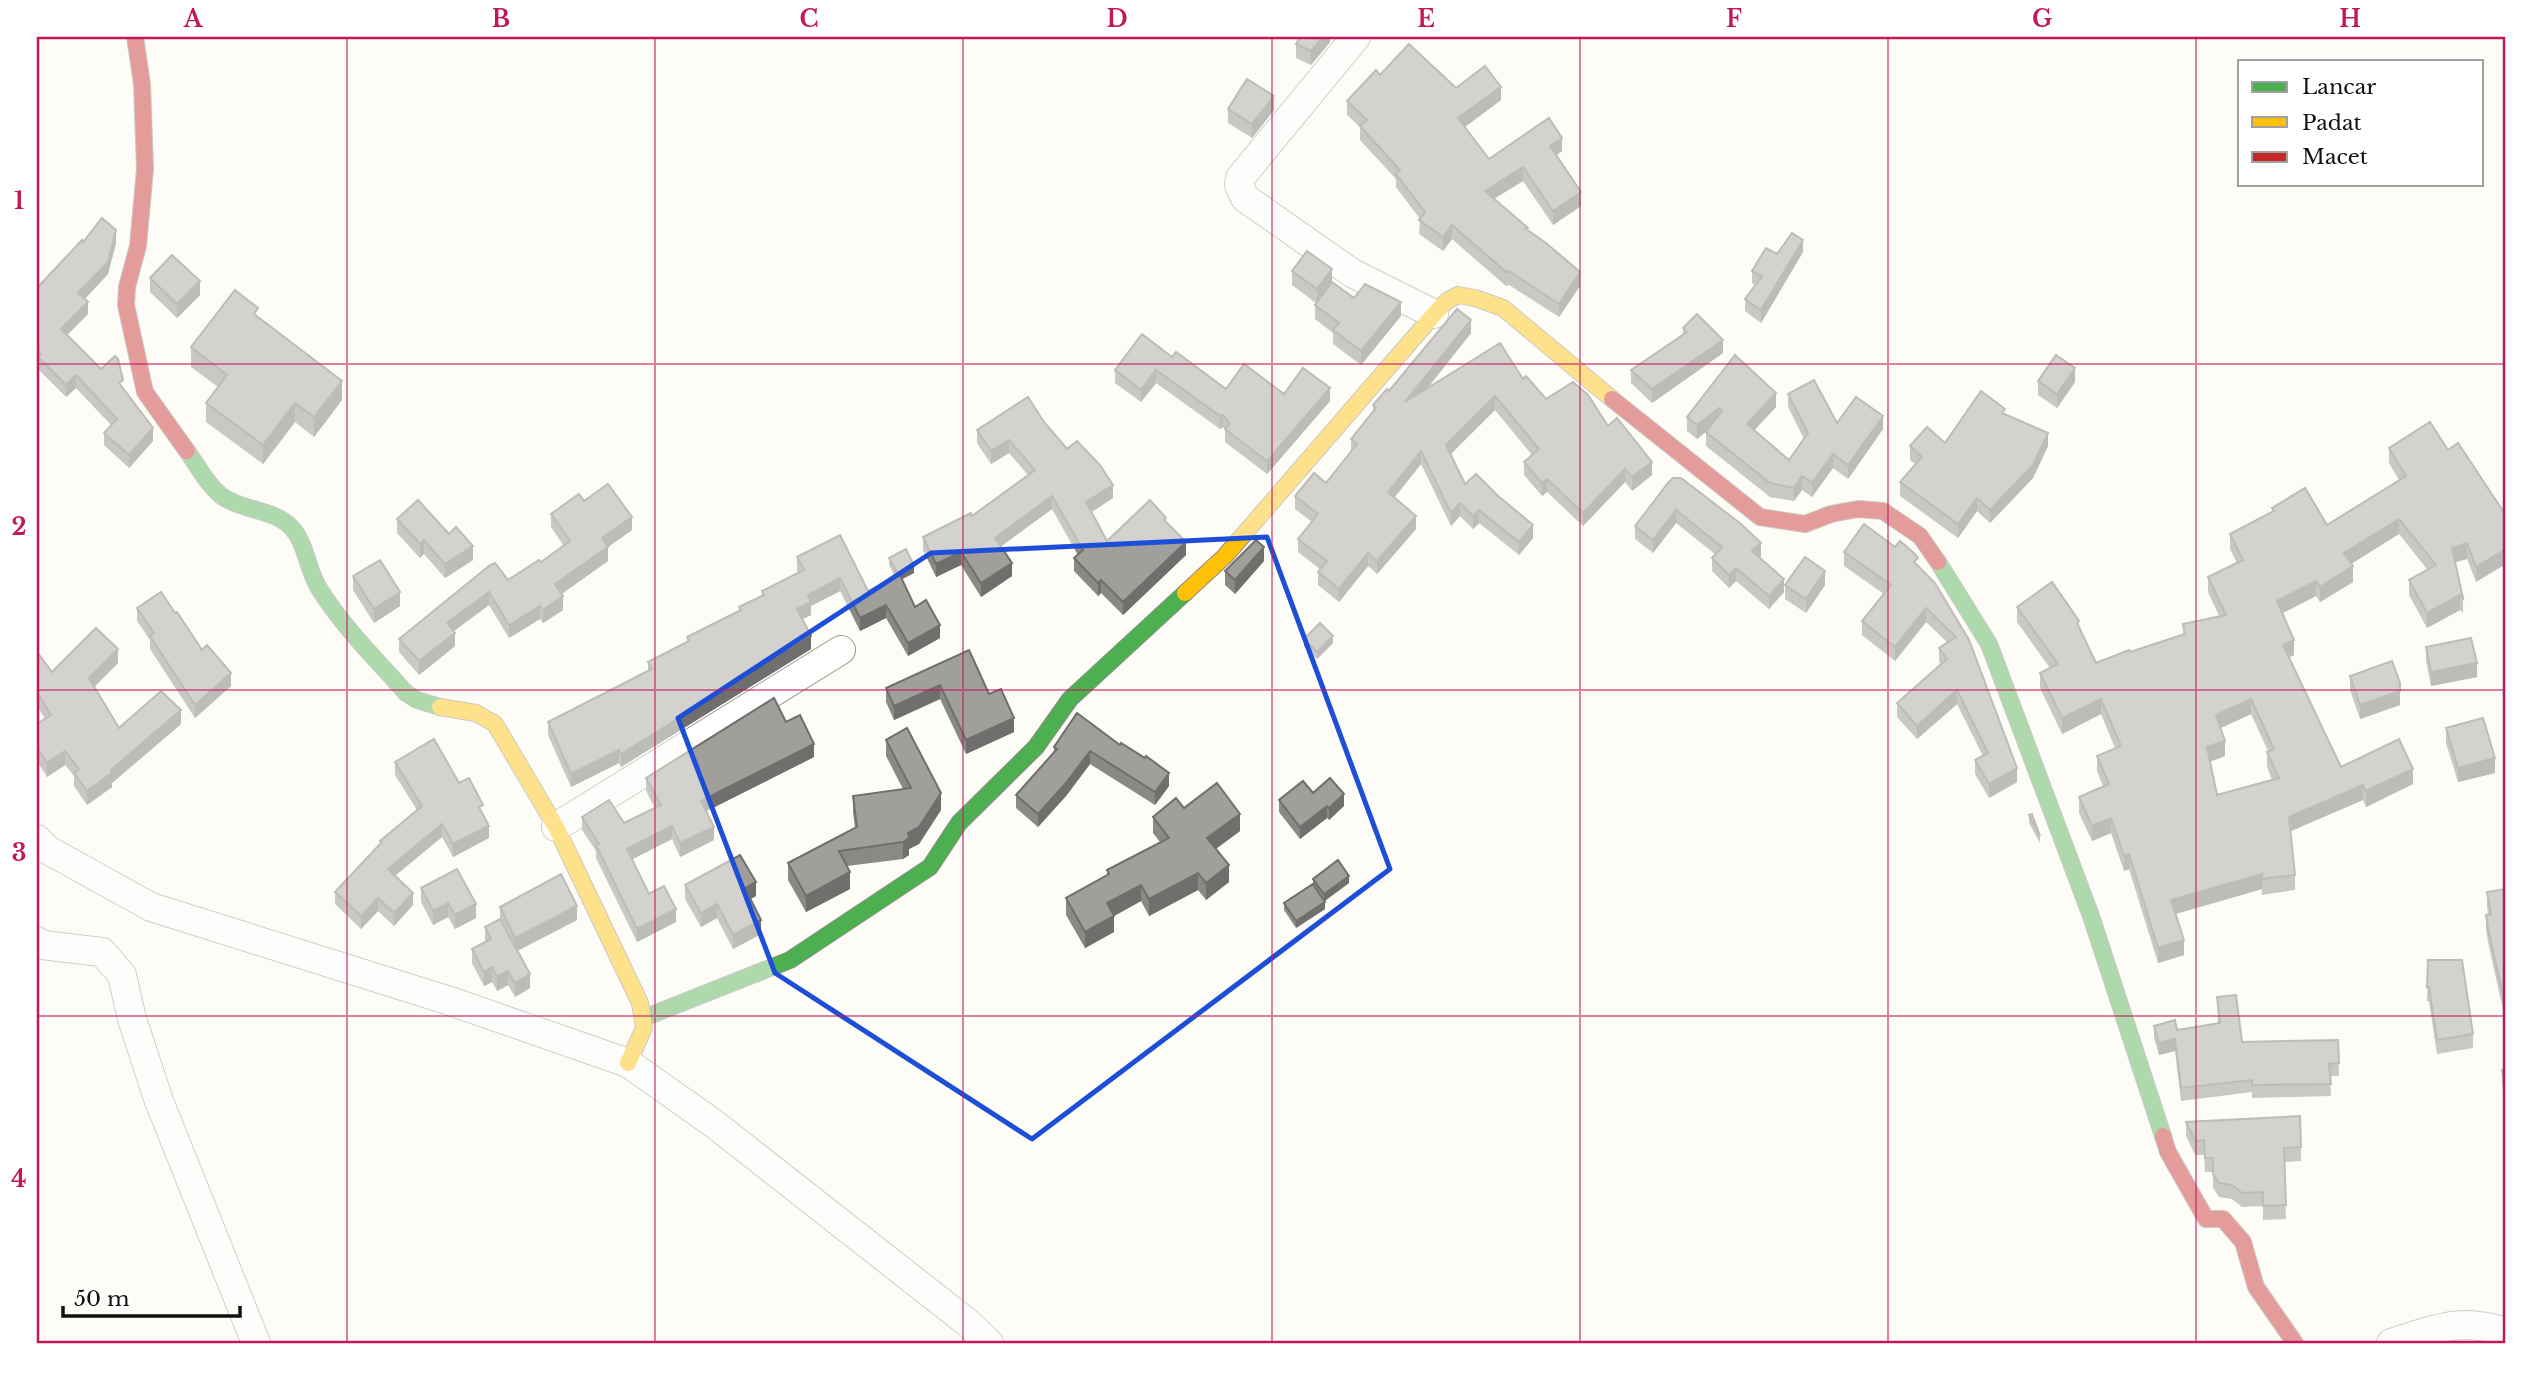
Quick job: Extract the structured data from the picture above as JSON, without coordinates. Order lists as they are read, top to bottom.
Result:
{
  "legend": ["Lancar", "Padat", "Macet"],
  "scale_bar": "50 m",
  "grid": {
    "columns": [
      "A",
      "B",
      "C",
      "D",
      "E",
      "F",
      "G",
      "H"
    ],
    "rows": [
      "1",
      "2",
      "3",
      "4"
    ]
  }
}
